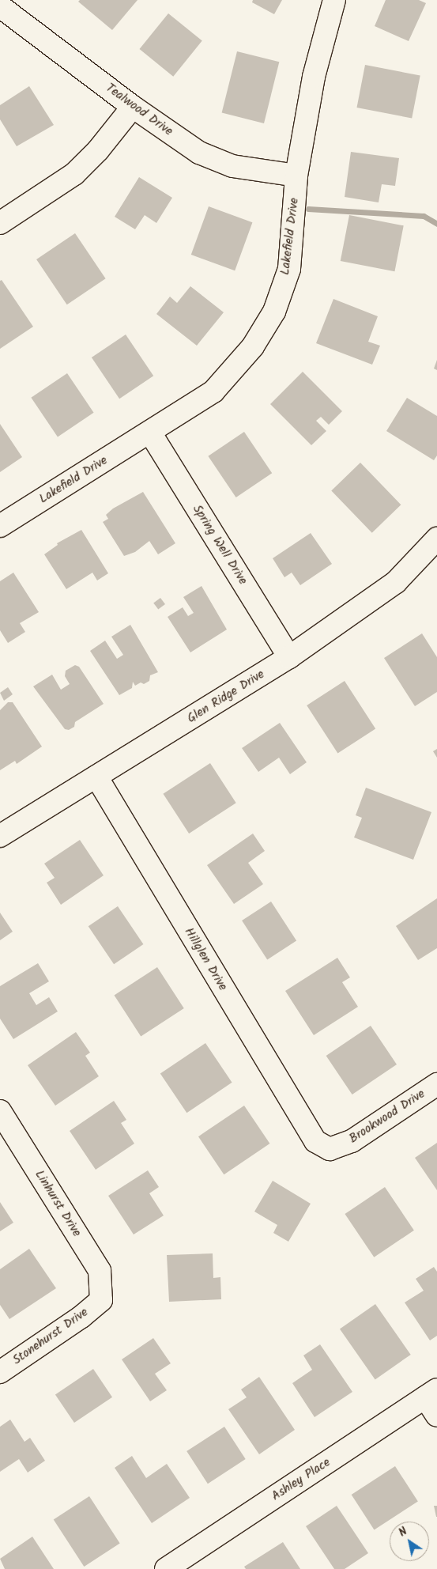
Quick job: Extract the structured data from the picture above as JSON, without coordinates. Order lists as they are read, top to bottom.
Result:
{
  "streets": {
    "street": [
      "Tealwood Drive",
      "Lakefield Drive",
      "Spring Well Drive",
      "Glen Ridge Drive",
      "Hillglen Drive",
      "Brookwood Drive",
      "Linhurst Drive",
      "Stonehurst Drive",
      "Ashley Place"
    ]
  },
  "crossings": [
    ["Tealwood Drive", "Lakefield Drive"],
    ["Lakefield Drive", "Spring Well Drive"],
    ["Spring Well Drive", "Glen Ridge Drive"],
    ["Glen Ridge Drive", "Hillglen Drive"],
    ["Hillglen Drive", "Brookwood Drive"],
    ["Linhurst Drive", "Stonehurst Drive"]
  ],
  "north": "top left"
}
